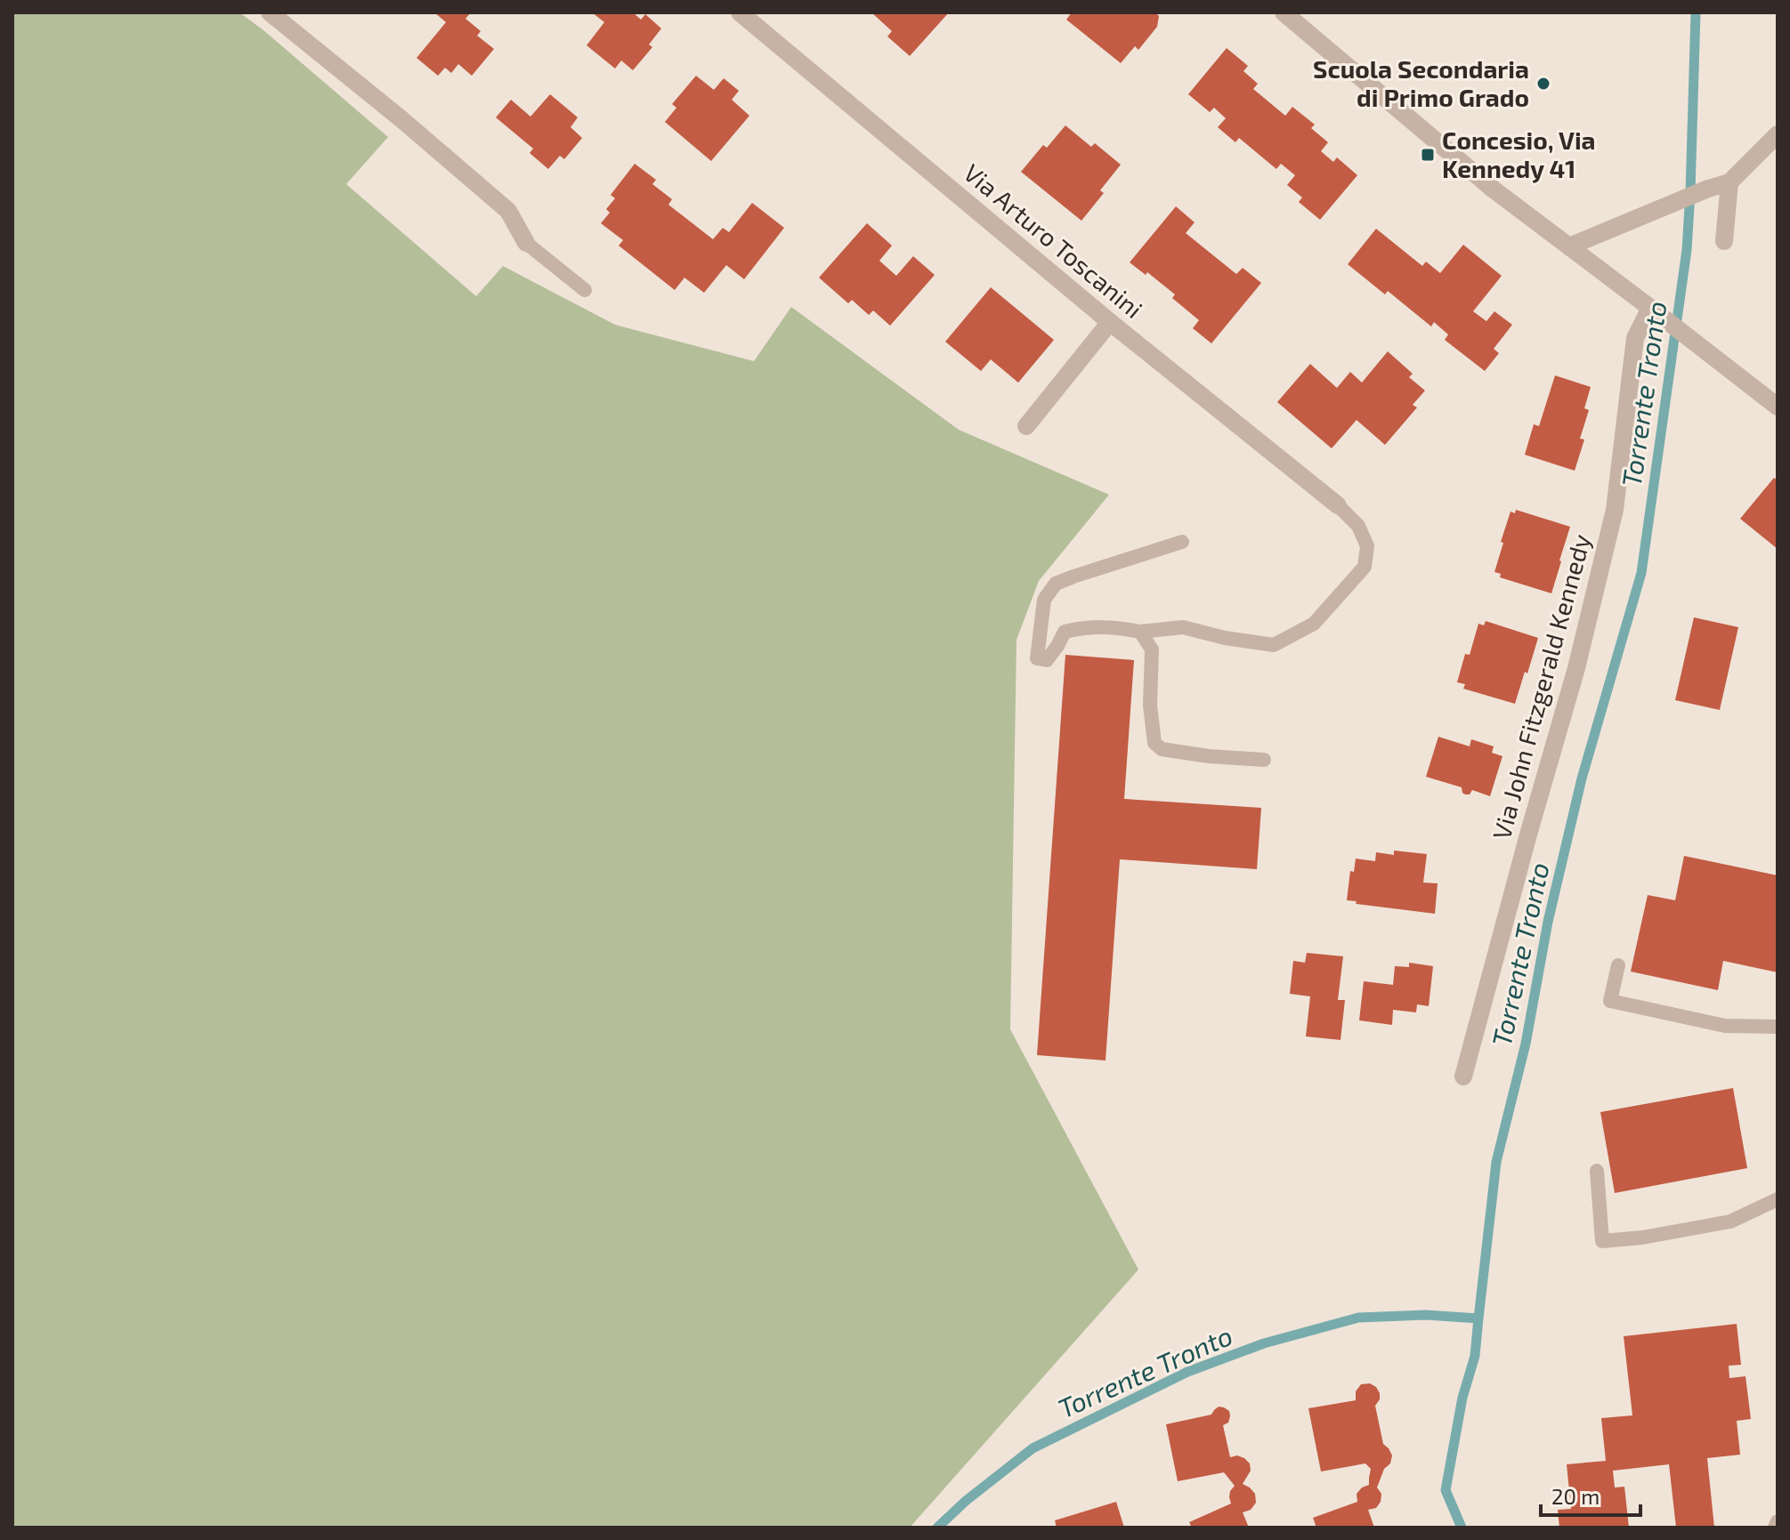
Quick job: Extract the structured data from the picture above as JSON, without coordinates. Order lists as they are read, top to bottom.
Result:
{
  "streets": {
    "street": ["Via Arturo Toscanini", "Via John Fitzgerald Kennedy"]
  },
  "water": ["Torrente Tronto"],
  "places": {
    "other": ["Scuola Secondaria di Primo Grado"],
    "transit": ["Concesio, Via Kennedy 41"]
  },
  "scale_bar": "20 m"
}
